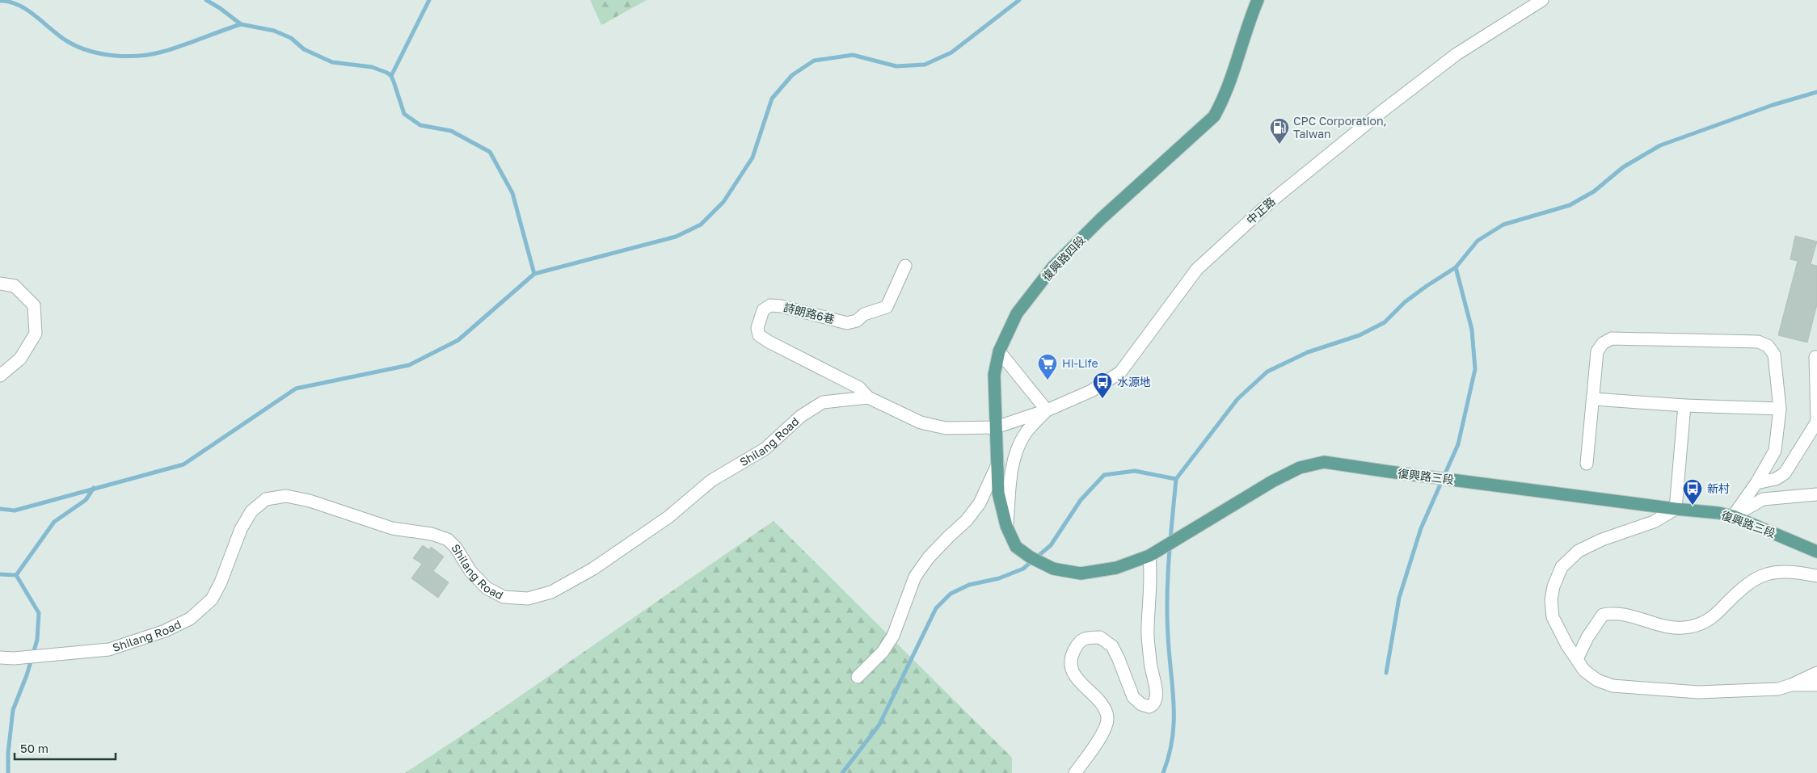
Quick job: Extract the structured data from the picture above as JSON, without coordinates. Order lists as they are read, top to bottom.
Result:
{
  "streets": {
    "main road": ["復興路四段", "復興路三段"],
    "street": ["中正路", "詩朗路6巷", "Shilang Road"]
  },
  "crossings": [
    ["中正路", "復興路四段"],
    ["復興路四段", "復興路三段"],
    ["詩朗路6巷", "Shilang Road"]
  ],
  "places": {
    "fuel station": ["CPC Corporation, Taiwan"],
    "supermarket": ["Hi-Life"],
    "bus stop": ["水源地", "新村"]
  },
  "scale_bar": "50 m"
}
